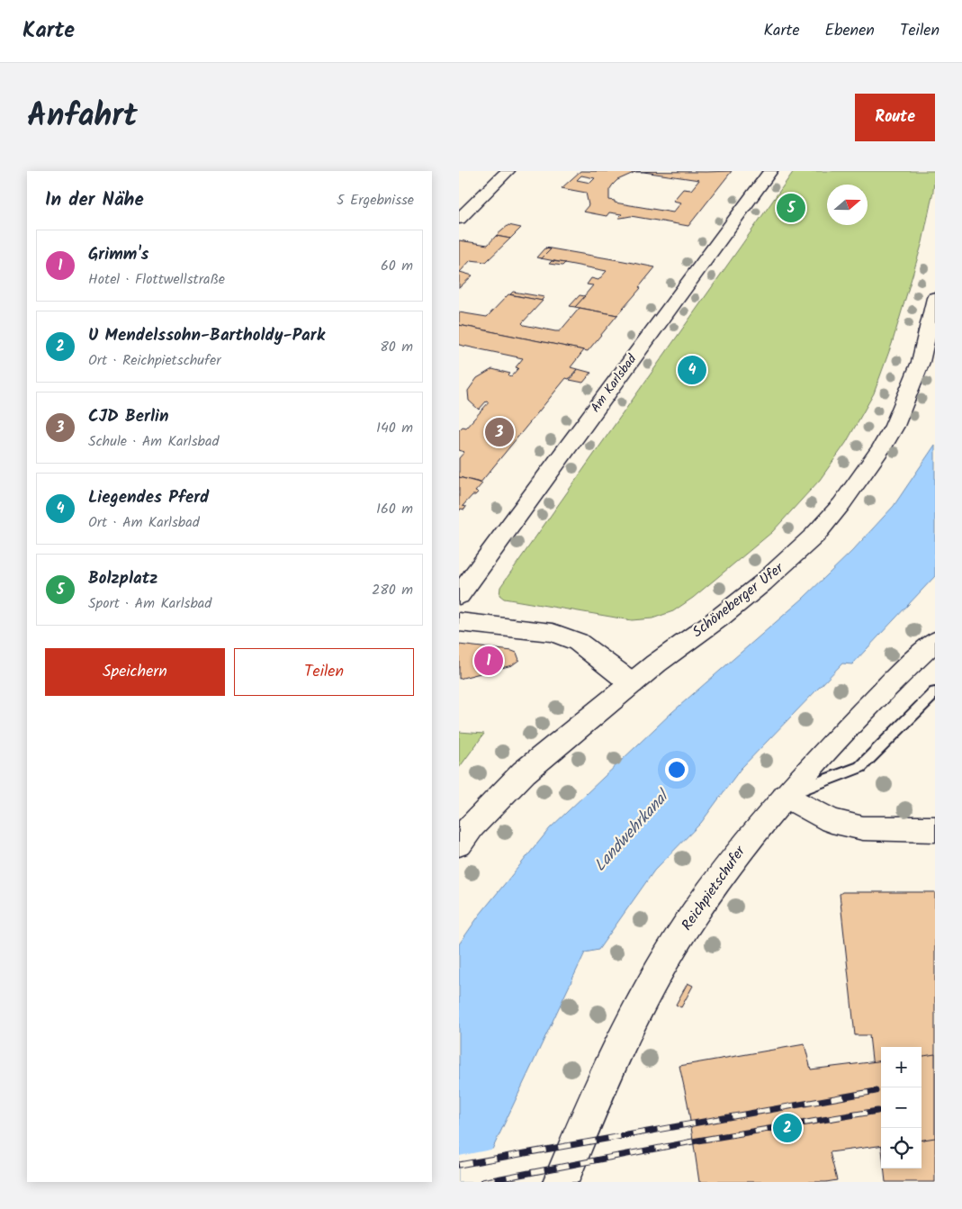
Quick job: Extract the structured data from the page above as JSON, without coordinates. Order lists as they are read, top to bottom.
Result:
{
  "streets": {
    "main road": ["Am Karlsbad", "Schöneberger Ufer", "Reichpietschufer"]
  },
  "water": ["Landwehrkanal"],
  "north": "right",
  "page": {
    "header": "Karte",
    "nav": ["Karte", "Ebenen", "Teilen"],
    "title": "Anfahrt",
    "buttons": [
      "Route",
      ["Speichern", "Teilen"]
    ],
    "heading": ["In der Nähe", "5 Ergebnisse"],
    "pins": [
      "5",
      "4",
      "3",
      "1",
      "2"
    ],
    "list": [
      {
        "mark": "1",
        "name": "Grimm's",
        "note": "Hotel · Flottwellstraße",
        "value": "60 m"
      },
      {
        "mark": "2",
        "name": "U Mendelssohn-Bartholdy-Park",
        "note": "Ort · Reichpietschufer",
        "value": "80 m"
      },
      {
        "mark": "3",
        "name": "CJD Berlin",
        "note": "Schule · Am Karlsbad",
        "value": "140 m"
      },
      {
        "mark": "4",
        "name": "Liegendes Pferd",
        "note": "Ort · Am Karlsbad",
        "value": "160 m"
      },
      {
        "mark": "5",
        "name": "Bolzplatz",
        "note": "Sport · Am Karlsbad",
        "value": "280 m"
      }
    ],
    "map_buttons": ["+", "−"]
  }
}
